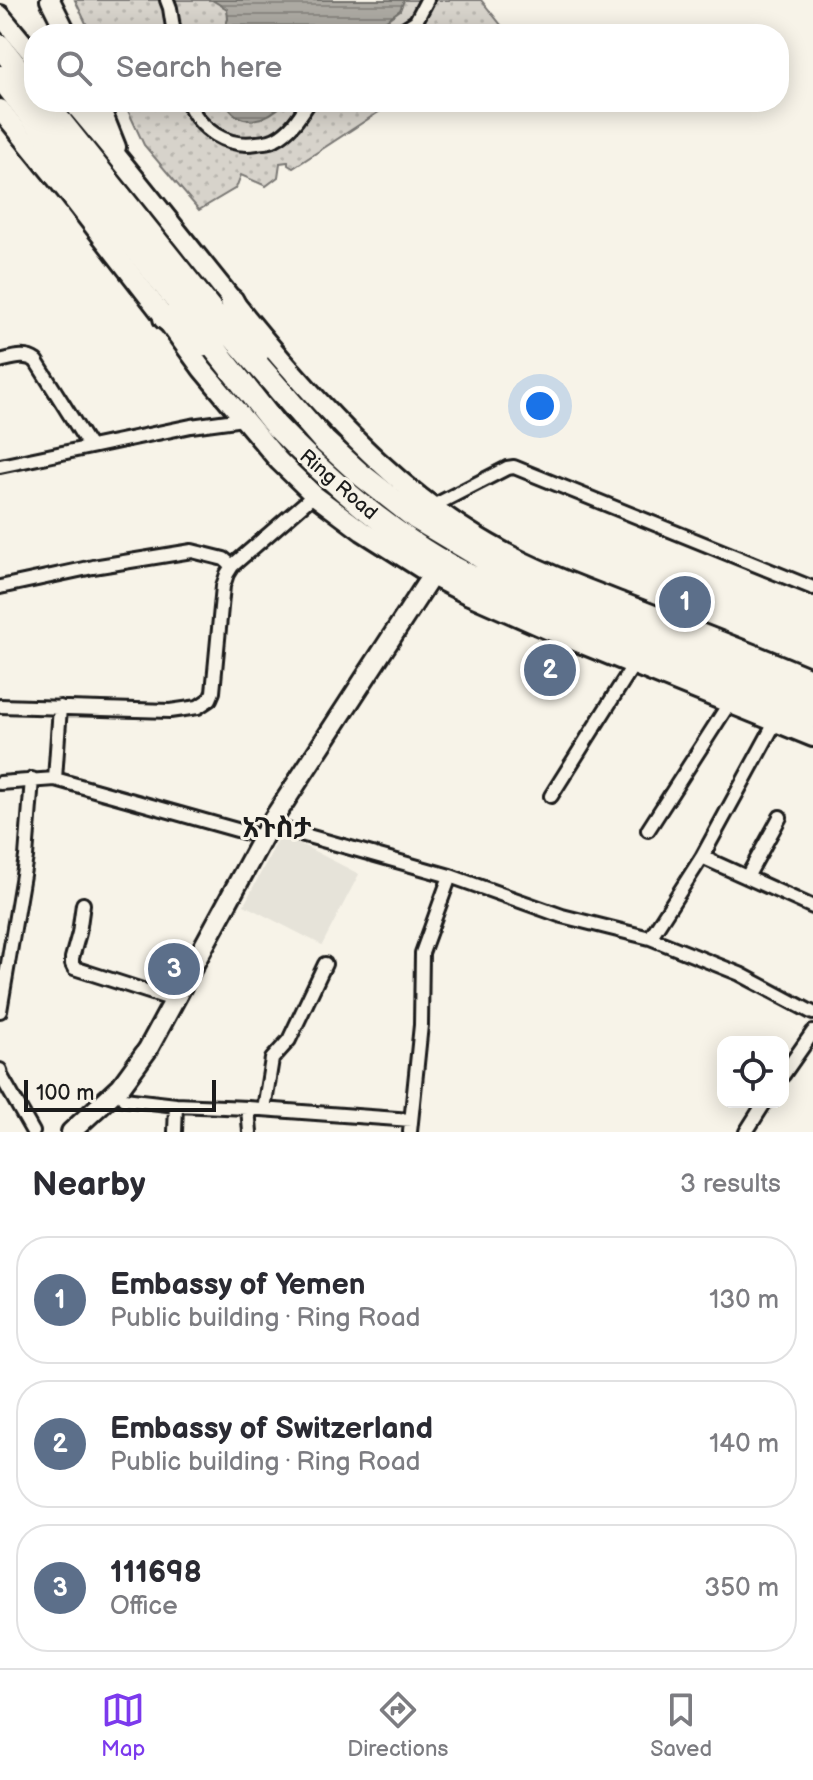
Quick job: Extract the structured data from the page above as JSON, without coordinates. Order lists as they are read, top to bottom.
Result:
{
  "streets": {
    "highway": ["Ring Road"]
  },
  "districts": ["አጉስታ"],
  "scale_bar": "100 m",
  "page": {
    "search": "Search here",
    "pins": ["1", "2", "3"],
    "scale": "100 m",
    "heading": ["Nearby", "3 results"],
    "list": [
      {
        "mark": "1",
        "name": "Embassy of Yemen",
        "note": "Public building · Ring Road",
        "value": "130 m"
      },
      {
        "mark": "2",
        "name": "Embassy of Switzerland",
        "note": "Public building · Ring Road",
        "value": "140 m"
      },
      {
        "mark": "3",
        "name": "111698",
        "note": "Office",
        "value": "350 m"
      }
    ],
    "nav": ["Map", "Directions", "Saved"]
  }
}
